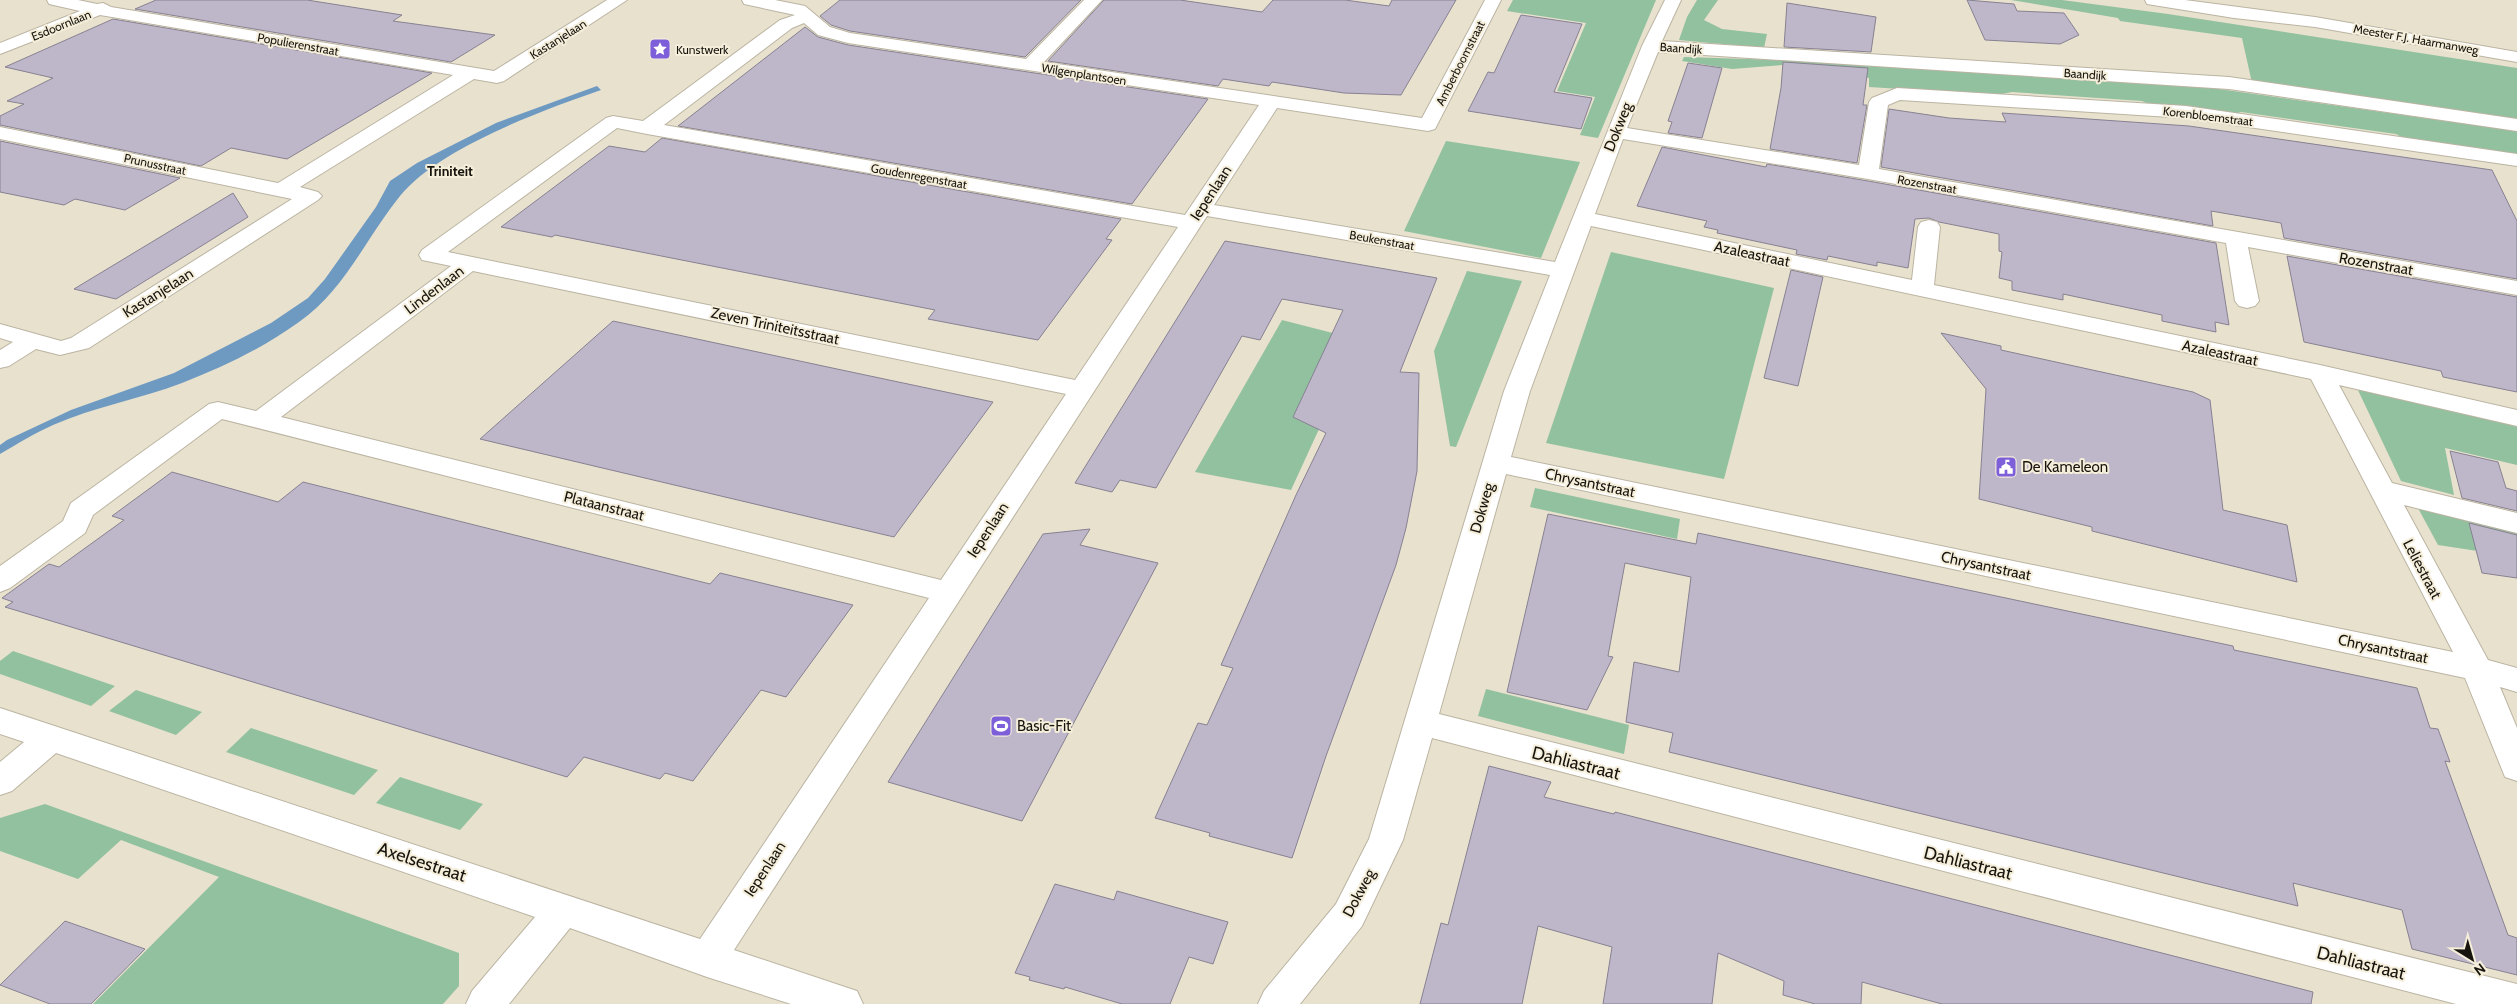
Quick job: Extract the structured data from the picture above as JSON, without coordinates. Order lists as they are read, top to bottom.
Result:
{
  "streets": {
    "street": [
      "Esdoornlaan",
      "Kastanjelaan",
      "Meester F.J. Haarmanweg",
      "Populierenstraat",
      "Baandijk",
      "Amberboomstraat",
      "Wilgenplantsoen",
      "Korenbloemstraat",
      "Dokweg",
      "Prunusstraat",
      "Goudenregenstraat",
      "Rozenstraat",
      "Iepenlaan",
      "Beukenstraat",
      "Azaleastraat",
      "Lindenlaan",
      "Zeven Triniteitsstraat",
      "Chrysantstraat",
      "Plataanstraat",
      "Leliestraat",
      "Dahliastraat",
      "Axelsestraat"
    ]
  },
  "crossings": [
    ["Esdoornlaan", "Populierenstraat"],
    ["Kastanjelaan", "Populierenstraat"],
    ["Kastanjelaan", "Prunusstraat"],
    ["Baandijk", "Dokweg"],
    ["Amberboomstraat", "Wilgenplantsoen"],
    ["Wilgenplantsoen", "Iepenlaan"],
    ["Korenbloemstraat", "Rozenstraat"],
    ["Dokweg", "Rozenstraat"],
    ["Dokweg", "Beukenstraat"],
    ["Dokweg", "Azaleastraat"],
    ["Dokweg", "Chrysantstraat"],
    ["Dokweg", "Dahliastraat"],
    ["Goudenregenstraat", "Iepenlaan"],
    ["Goudenregenstraat", "Beukenstraat"],
    ["Goudenregenstraat", "Lindenlaan"],
    ["Iepenlaan", "Beukenstraat"],
    ["Iepenlaan", "Zeven Triniteitsstraat"],
    ["Iepenlaan", "Plataanstraat"],
    ["Iepenlaan", "Axelsestraat"],
    ["Azaleastraat", "Leliestraat"],
    ["Lindenlaan", "Zeven Triniteitsstraat"],
    ["Lindenlaan", "Plataanstraat"],
    ["Chrysantstraat", "Leliestraat"]
  ],
  "districts": ["Triniteit"],
  "places": {
    "place": ["Kunstwerk"],
    "public building": ["De Kameleon"],
    "sports": ["Basic-Fit"]
  },
  "north": "bottom right"
}
